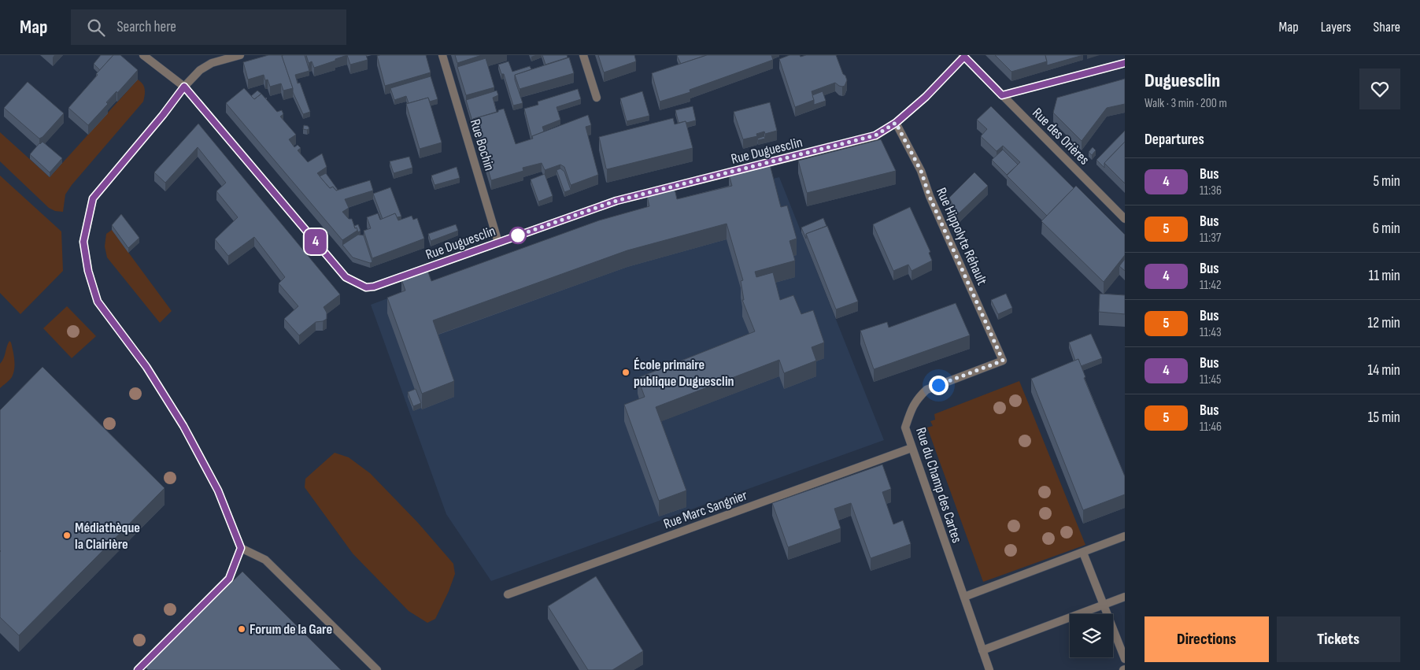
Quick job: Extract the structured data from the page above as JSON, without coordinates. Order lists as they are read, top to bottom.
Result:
{
  "streets": {
    "street": [
      "Rue des Orières",
      "Rue Bochin",
      "Rue Duguesclin",
      "Rue Hippolyte Réhault",
      "Rue du Champ des Cartes",
      "Rue Marc Sangnier"
    ]
  },
  "crossings": [
    ["Rue des Orières", "Rue Duguesclin"],
    ["Rue Bochin", "Rue Duguesclin"],
    ["Rue Duguesclin", "Rue Hippolyte Réhault"],
    ["Rue Hippolyte Réhault", "Rue du Champ des Cartes"],
    ["Rue du Champ des Cartes", "Rue Marc Sangnier"]
  ],
  "places": ["École primaire publique Duguesclin", "Médiathèque la Clairière", "Forum de la Gare"],
  "lines": ["bus line 4"],
  "page": {
    "header": "Map",
    "search": "Search here",
    "nav": ["Map", "Layers", "Share"],
    "on_map": "4",
    "heading": [
      ["Duguesclin", "Walk · 3 min · 200 m"],
      "Departures"
    ],
    "list": [
      {
        "mark": "4",
        "name": "Bus",
        "note": "11:36",
        "value": "5 min"
      },
      {
        "mark": "5",
        "name": "Bus",
        "note": "11:37",
        "value": "6 min"
      },
      {
        "mark": "4",
        "name": "Bus",
        "note": "11:42",
        "value": "11 min"
      },
      {
        "mark": "5",
        "name": "Bus",
        "note": "11:43",
        "value": "12 min"
      },
      {
        "mark": "4",
        "name": "Bus",
        "note": "11:45",
        "value": "14 min"
      },
      {
        "mark": "5",
        "name": "Bus",
        "note": "11:46",
        "value": "15 min"
      }
    ],
    "buttons": ["Directions", "Tickets"]
  }
}
